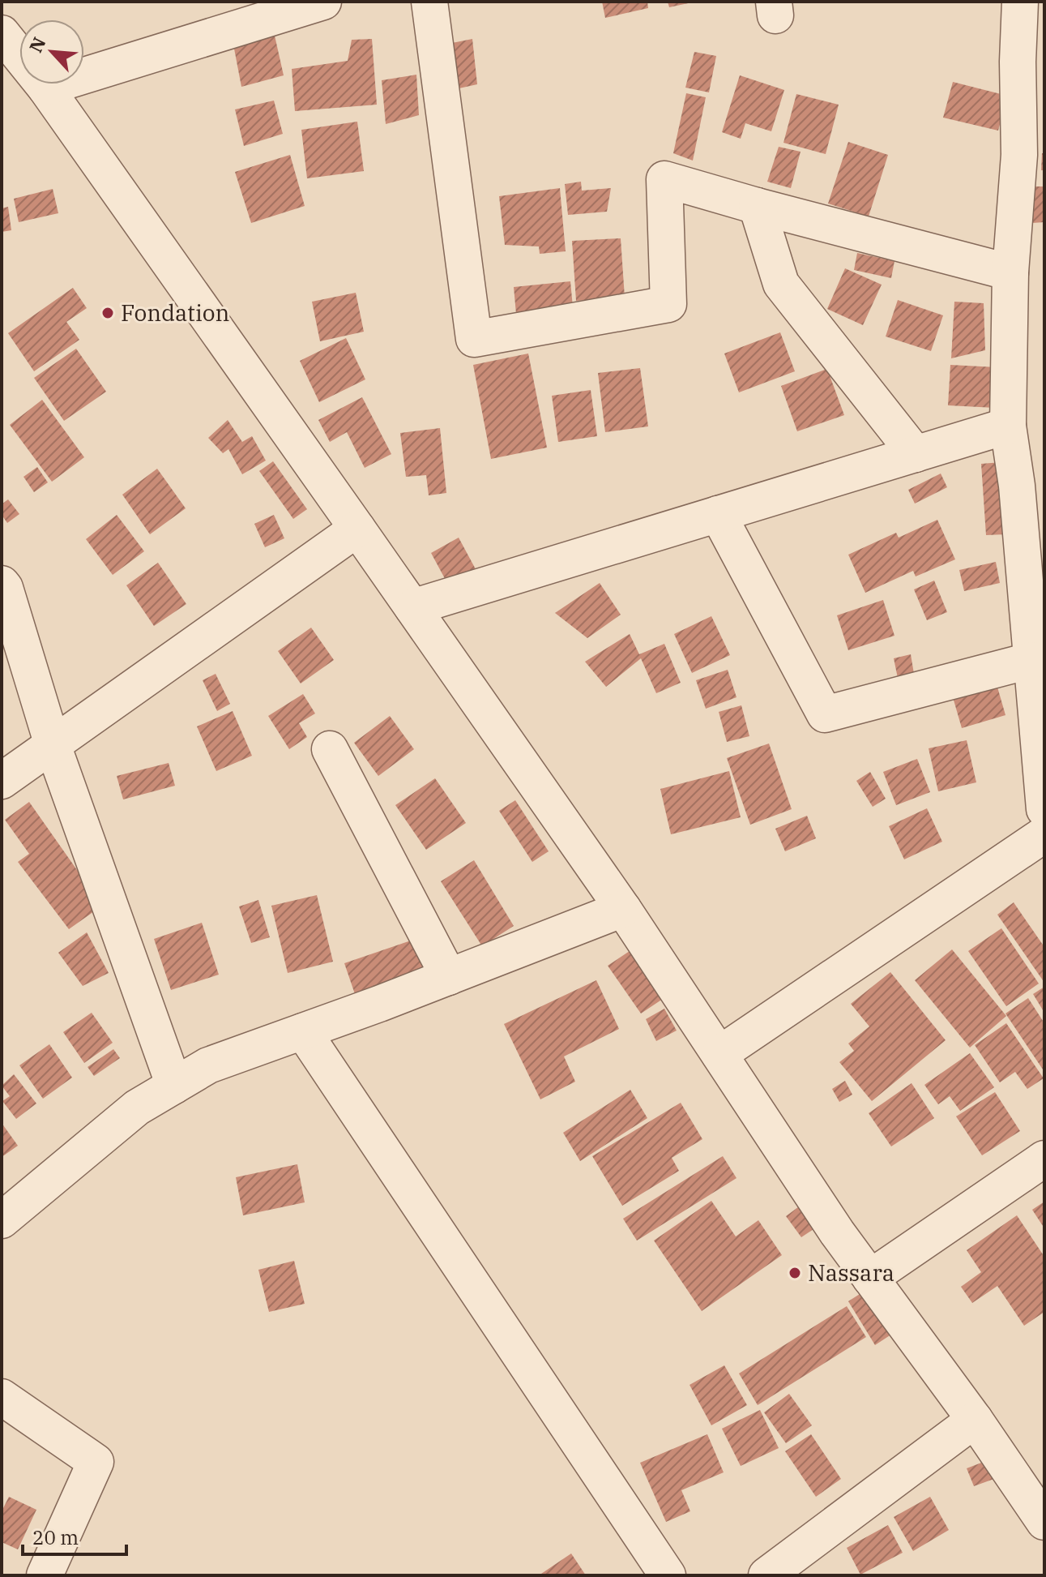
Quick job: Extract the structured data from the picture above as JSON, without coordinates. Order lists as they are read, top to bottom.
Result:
{
  "places": ["Fondation", "Nassara"],
  "scale_bar": "20 m",
  "north": "top left"
}
